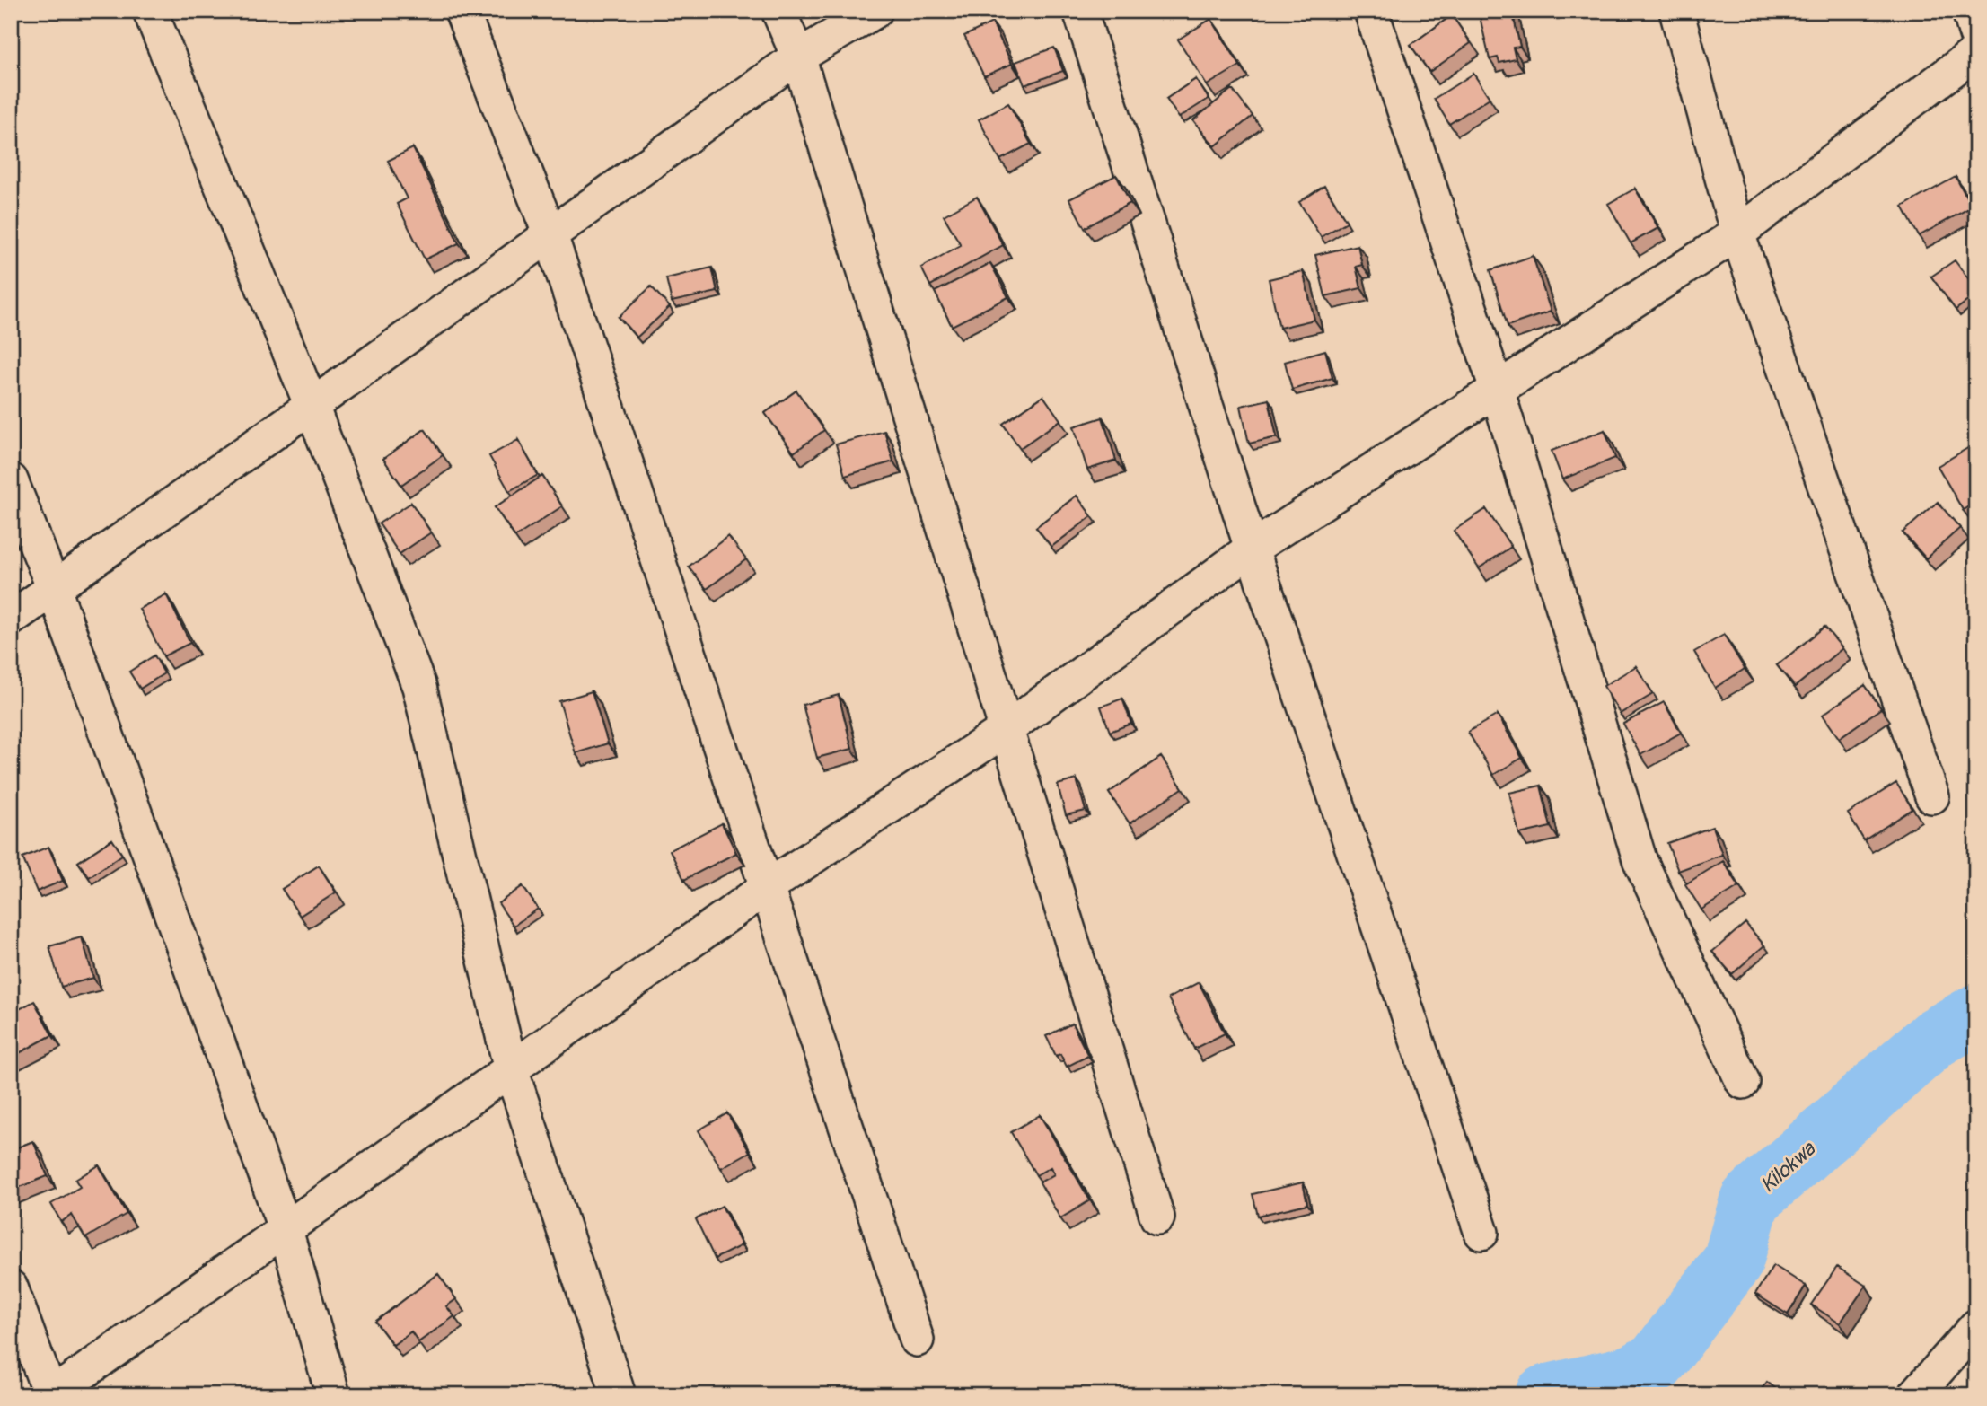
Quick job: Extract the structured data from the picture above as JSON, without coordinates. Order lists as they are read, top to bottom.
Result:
{
  "water": ["Kilokwa"]
}
